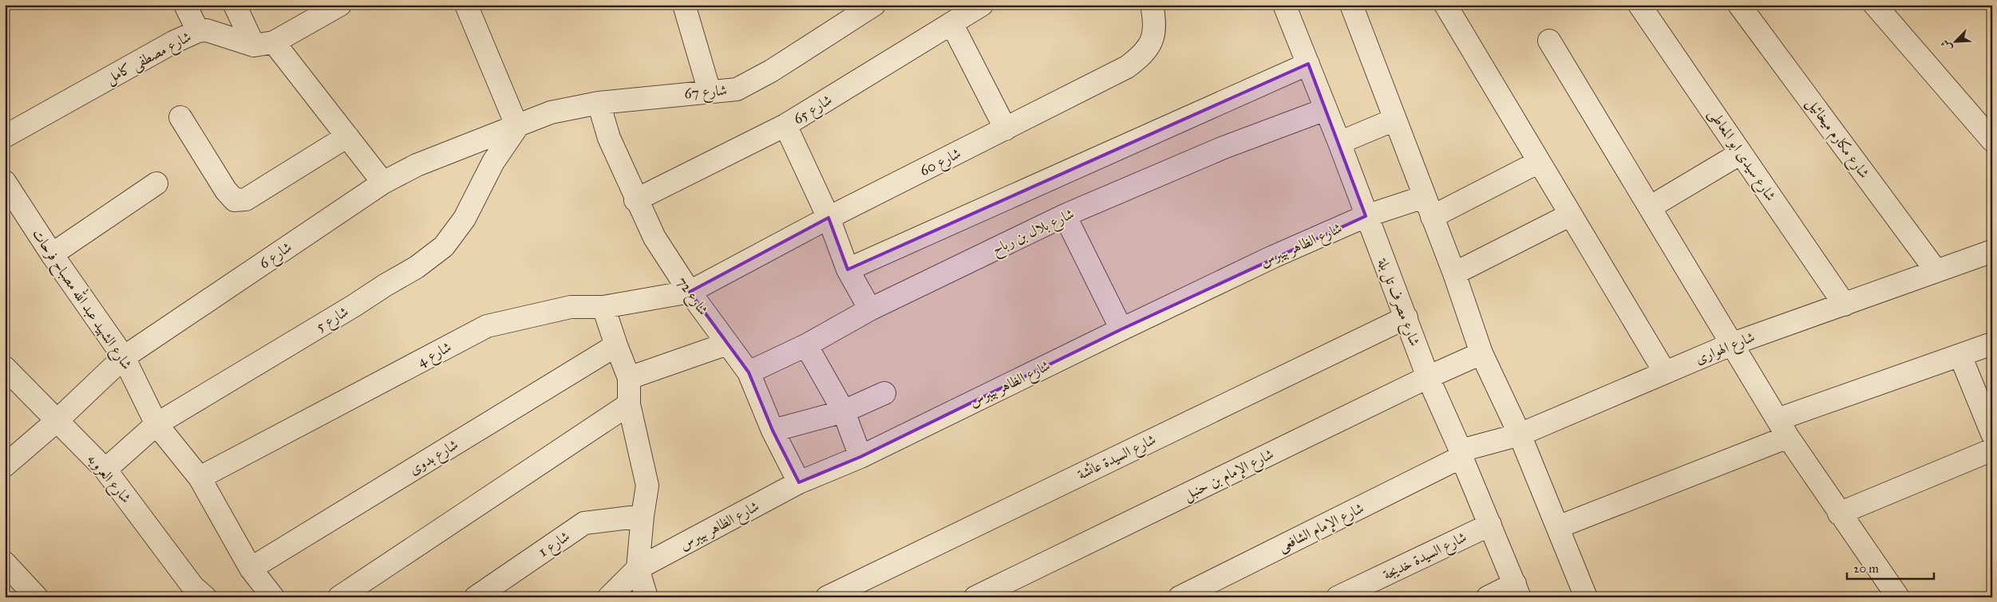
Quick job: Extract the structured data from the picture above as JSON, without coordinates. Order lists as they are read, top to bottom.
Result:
{
  "streets": {
    "street": [
      "شارع مصطفى كامل",
      "شارع 67",
      "شارع 65",
      "شارع مكارم ميخائيل",
      "شارع سيدى ابو المعاطى",
      "شارع 60",
      "شارع بلال بن رباح",
      "شارع الظاهر بيبرس",
      "شارع 6",
      "شارع 72",
      "شارع الشهيد عبد الله مصباح فرحات",
      "شارع مصرف تل بلة",
      "شارع 5",
      "شارع الهوارى",
      "شارع 4",
      "شارع بدوى",
      "شارع السيدة عائشة",
      "شارع الإمام بن حنبل",
      "شارع العروبه",
      "شارع الإمام الشافعى",
      "شارع 1",
      "شارع السيدة خديجة"
    ]
  },
  "crossings": [
    ["شارع 67", "شارع 6"],
    ["شارع 67", "شارع 72"],
    ["شارع 67", "شارع 5"],
    ["شارع 65", "شارع 72"],
    ["شارع مكارم ميخائيل", "شارع الهوارى"],
    ["شارع سيدى ابو المعاطى", "شارع الهوارى"],
    ["شارع 60", "شارع 72"],
    ["شارع 60", "شارع 4"],
    ["شارع بلال بن رباح", "شارع 72"],
    ["شارع بلال بن رباح", "شارع مصرف تل بلة"],
    ["شارع الظاهر بيبرس", "شارع 72"],
    ["شارع الظاهر بيبرس", "شارع مصرف تل بلة"],
    ["شارع 6", "شارع الشهيد عبد الله مصباح فرحات"],
    ["شارع 6", "شارع 5"],
    ["شارع 6", "شارع العروبه"],
    ["شارع 72", "شارع 4"],
    ["شارع الشهيد عبد الله مصباح فرحات", "شارع 5"],
    ["شارع الشهيد عبد الله مصباح فرحات", "شارع 4"],
    ["شارع الشهيد عبد الله مصباح فرحات", "شارع بدوى"],
    ["شارع مصرف تل بلة", "شارع الهوارى"],
    ["شارع مصرف تل بلة", "شارع السيدة عائشة"],
    ["شارع مصرف تل بلة", "شارع الإمام بن حنبل"],
    ["شارع مصرف تل بلة", "شارع الإمام الشافعى"],
    ["شارع مصرف تل بلة", "شارع السيدة خديجة"],
    ["شارع 5", "شارع العروبه"],
    ["شارع الهوارى", "شارع الإمام الشافعى"]
  ],
  "scale_bar": "20 m",
  "north": "bottom left"
}
